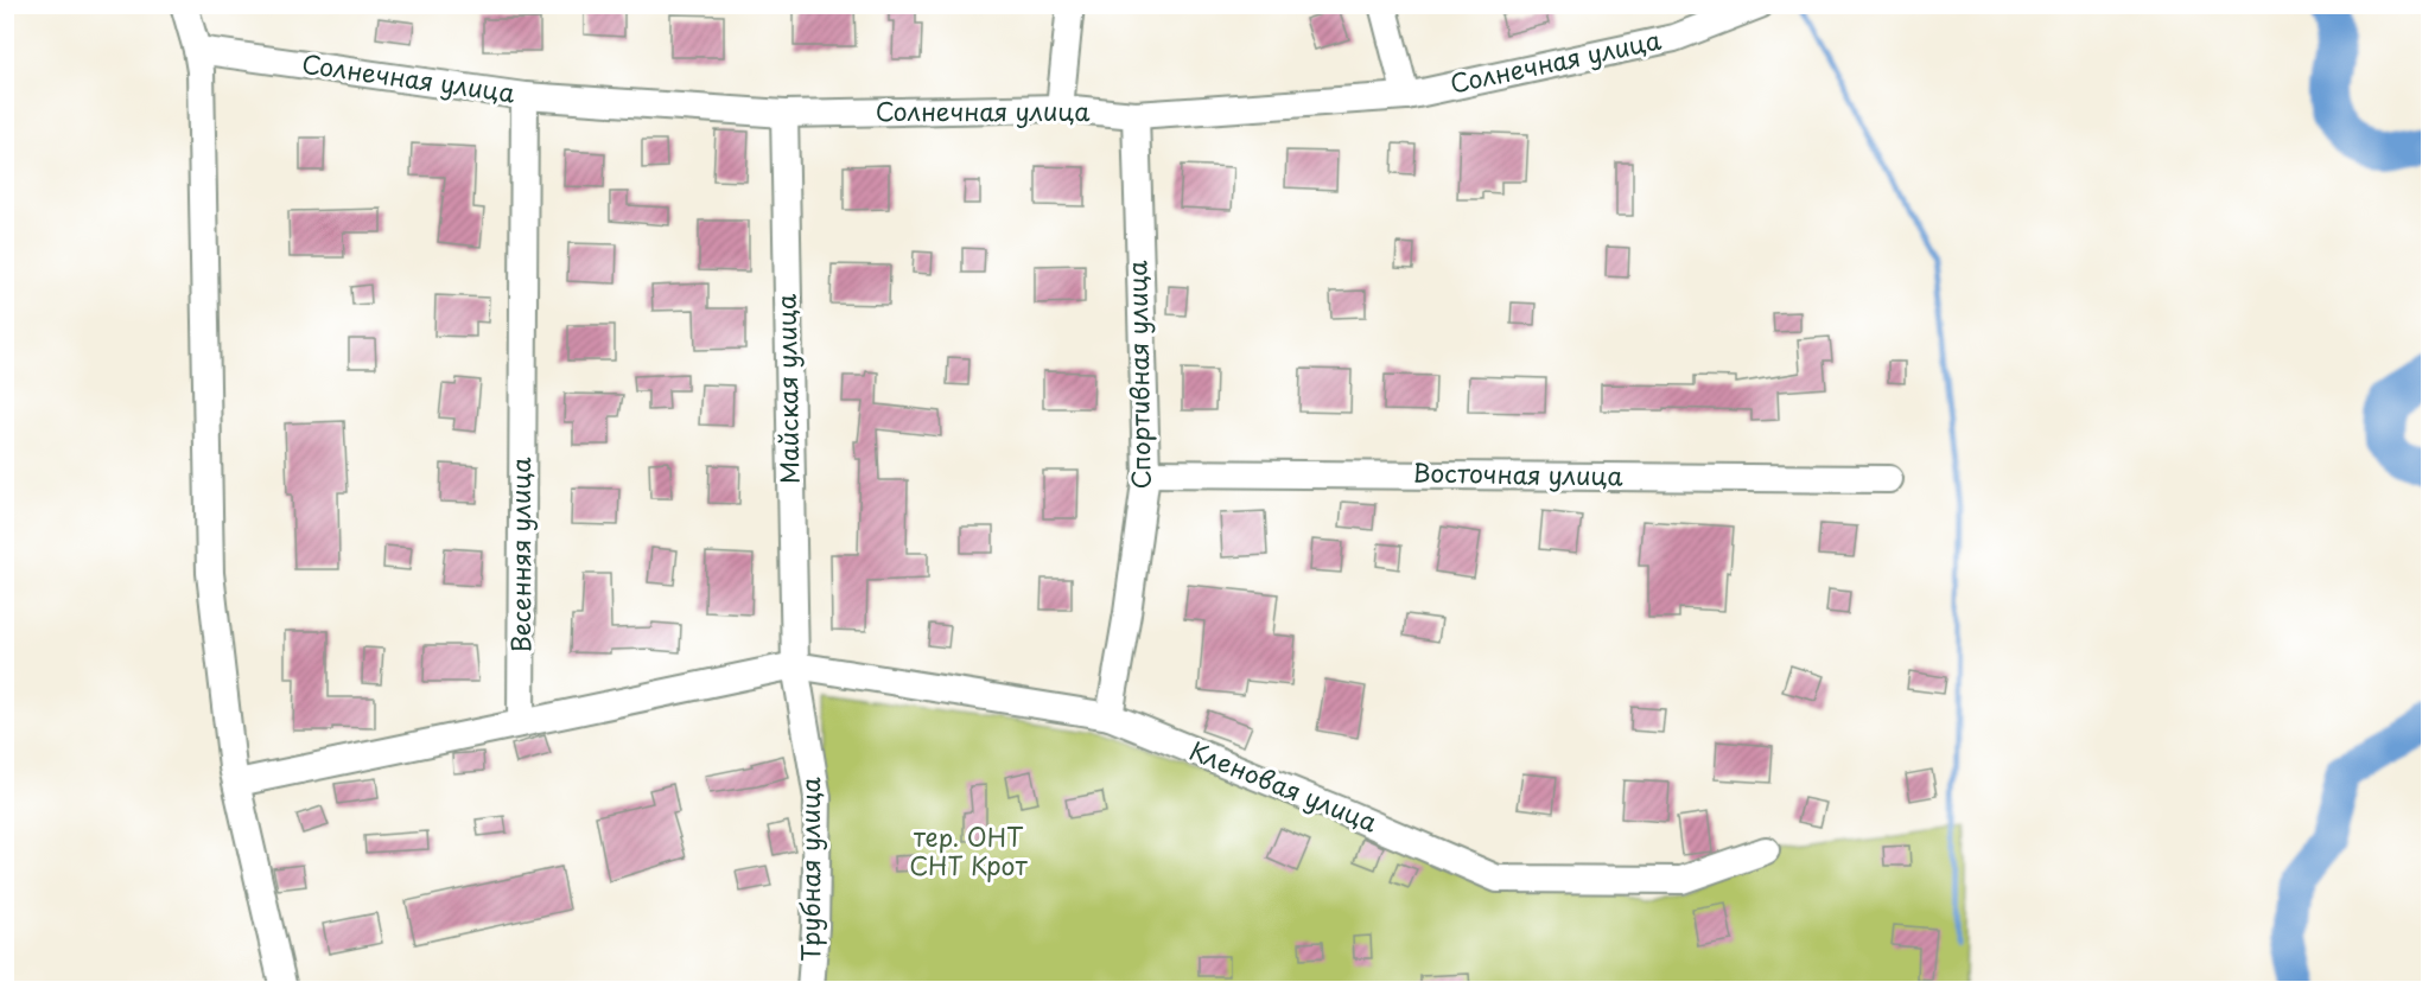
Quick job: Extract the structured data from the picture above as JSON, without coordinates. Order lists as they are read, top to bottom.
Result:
{
  "streets": {
    "street": [
      "Солнечная улица",
      "Спортивная улица",
      "Майская улица",
      "Восточная улица",
      "Весенняя улица",
      "Кленовая улица",
      "Трубная улица"
    ]
  },
  "crossings": [
    ["Солнечная улица", "Спортивная улица"],
    ["Солнечная улица", "Майская улица"],
    ["Солнечная улица", "Весенняя улица"],
    ["Спортивная улица", "Восточная улица"],
    ["Спортивная улица", "Кленовая улица"],
    ["Майская улица", "Кленовая улица"],
    ["Майская улица", "Трубная улица"],
    ["Кленовая улица", "Трубная улица"]
  ],
  "parks": ["тер. ОНТ СНТ Крот"]
}
